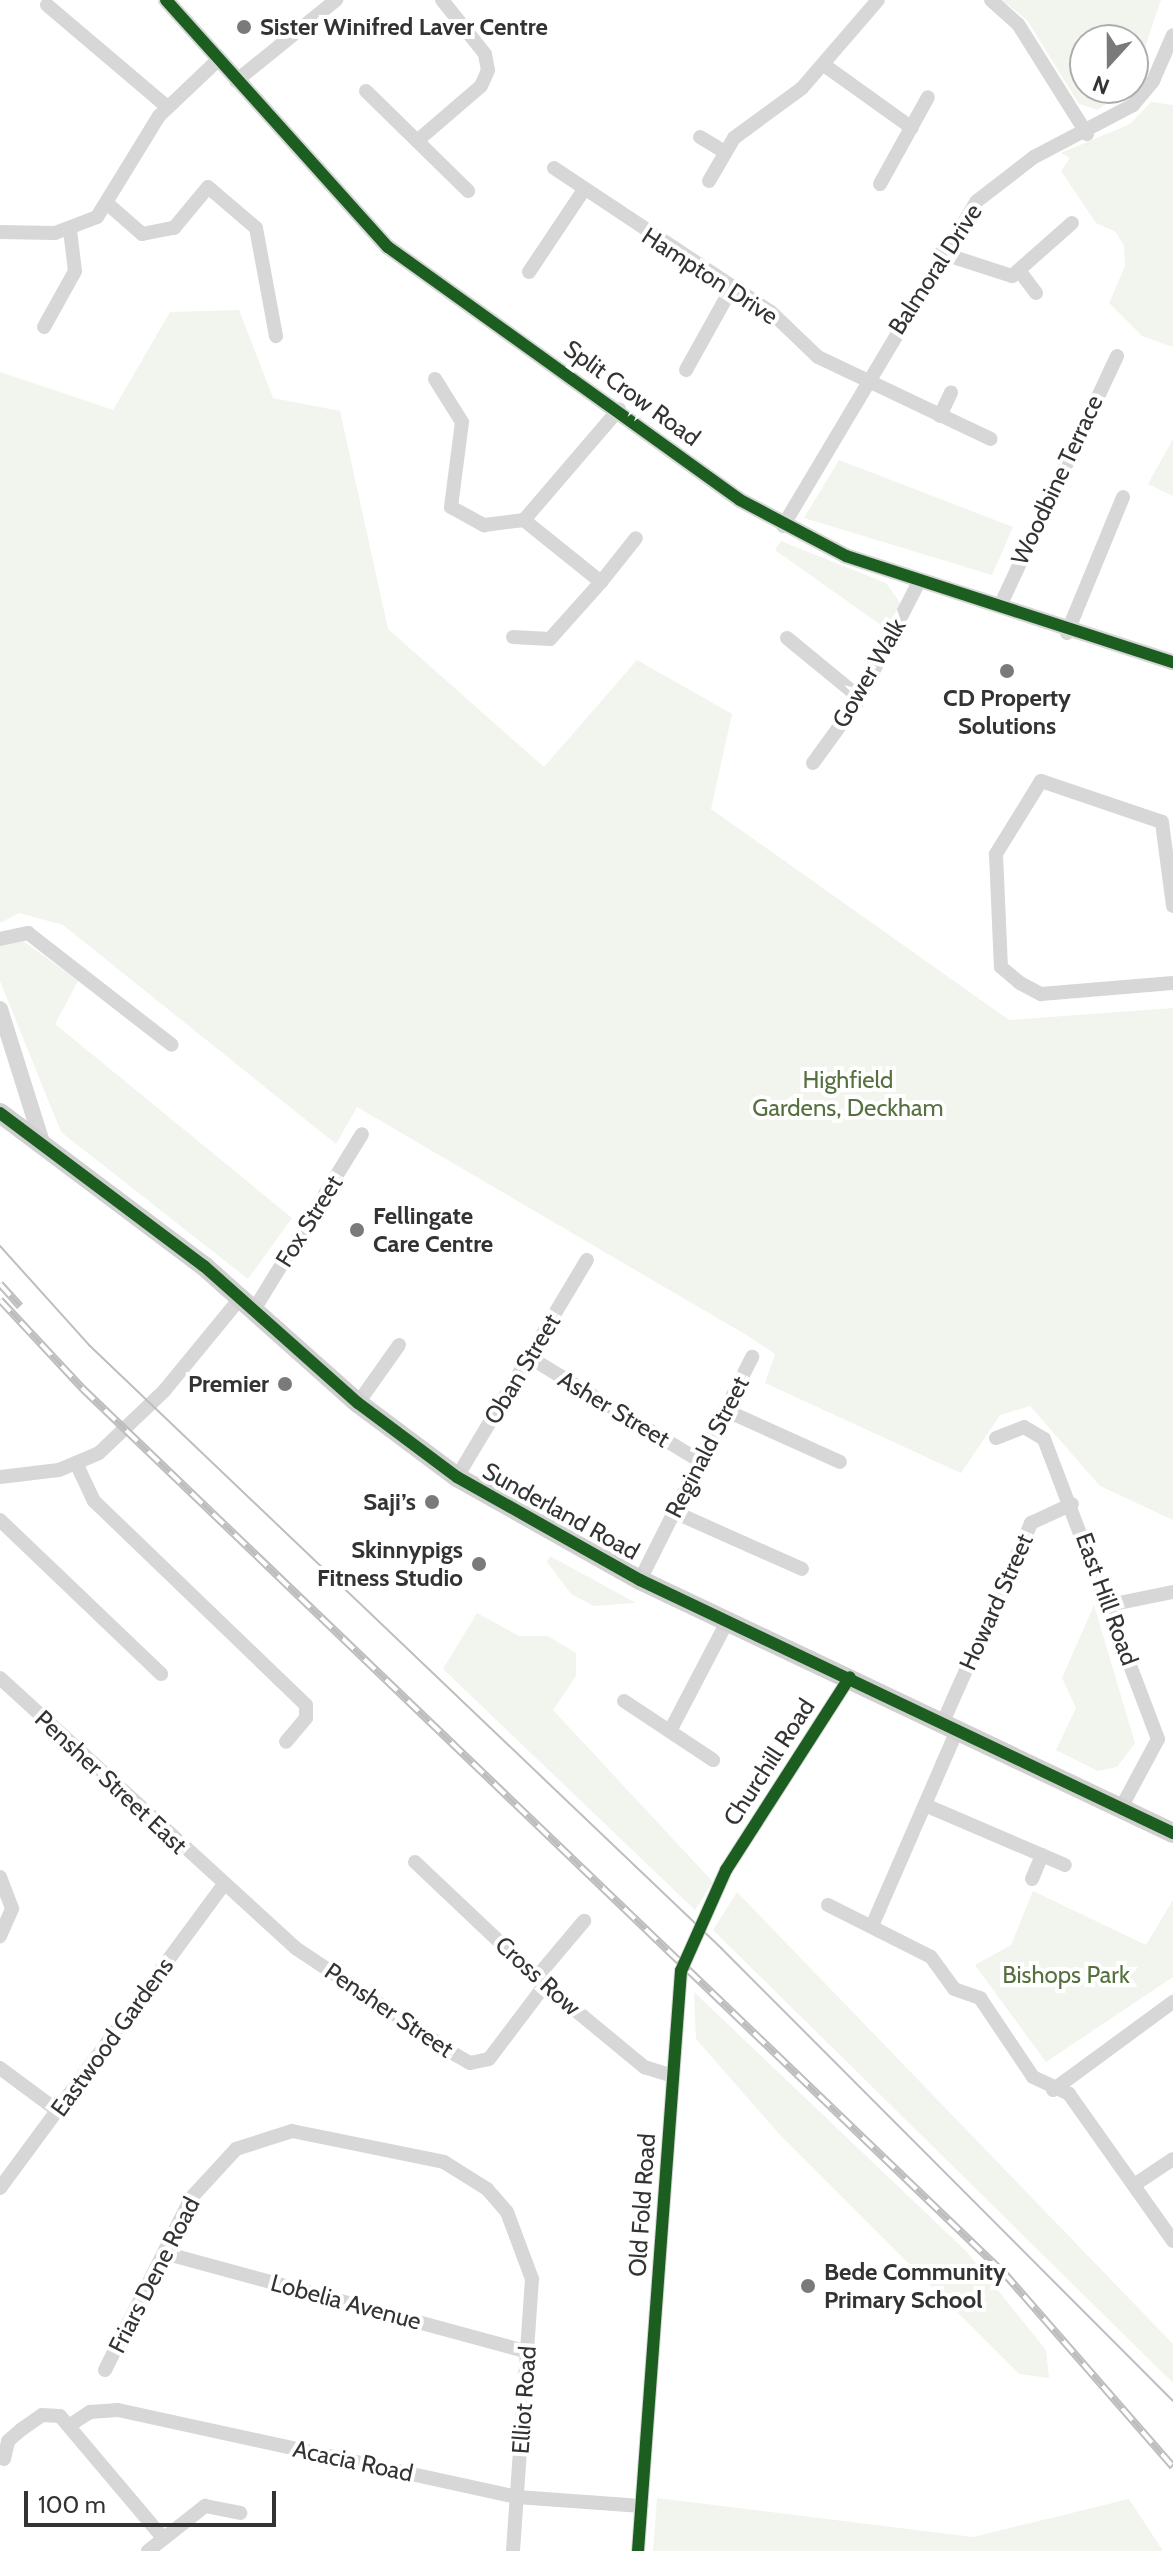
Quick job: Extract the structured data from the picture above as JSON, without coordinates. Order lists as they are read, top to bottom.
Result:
{
  "streets": {
    "main road": ["Sunderland Road"],
    "street": [
      "Balmoral Drive",
      "Hampton Drive",
      "Split Crow Road",
      "Woodbine Terrace",
      "Gower Walk",
      "Fox Street",
      "Oban Street",
      "Asher Street",
      "Reginald Street",
      "East Hill Road",
      "Howard Street",
      "Churchill Road",
      "Pensher Street East",
      "Cross Row",
      "Pensher Street",
      "Eastwood Gardens",
      "Old Fold Road",
      "Friars Dene Road",
      "Lobelia Avenue",
      "Elliot Road",
      "Acacia Road"
    ]
  },
  "crossings": [
    ["Balmoral Drive", "Hampton Drive"],
    ["Balmoral Drive", "Split Crow Road"],
    ["Split Crow Road", "Woodbine Terrace"],
    ["Split Crow Road", "Gower Walk"],
    ["Fox Street", "Sunderland Road"],
    ["Oban Street", "Asher Street"],
    ["Oban Street", "Sunderland Road"],
    ["Asher Street", "Reginald Street"],
    ["Reginald Street", "Sunderland Road"],
    ["Sunderland Road", "East Hill Road"],
    ["Sunderland Road", "Howard Street"],
    ["Sunderland Road", "Churchill Road"],
    ["East Hill Road", "Howard Street"],
    ["Churchill Road", "Old Fold Road"],
    ["Pensher Street East", "Pensher Street"],
    ["Pensher Street East", "Eastwood Gardens"],
    ["Cross Row", "Pensher Street"],
    ["Cross Row", "Old Fold Road"],
    ["Pensher Street", "Eastwood Gardens"],
    ["Old Fold Road", "Acacia Road"],
    ["Friars Dene Road", "Lobelia Avenue"],
    ["Friars Dene Road", "Elliot Road"],
    ["Lobelia Avenue", "Elliot Road"],
    ["Elliot Road", "Acacia Road"]
  ],
  "parks": ["Highfield Gardens, Deckham", "Bishops Park"],
  "places": [
    "Sister Winifred Laver Centre",
    "CD Property Solutions",
    "Fellingate Care Centre",
    "Premier",
    "Saji’s",
    "Skinnypigs Fitness Studio",
    "Bede Community Primary School"
  ],
  "scale_bar": "100 m",
  "north": "bottom"
}
